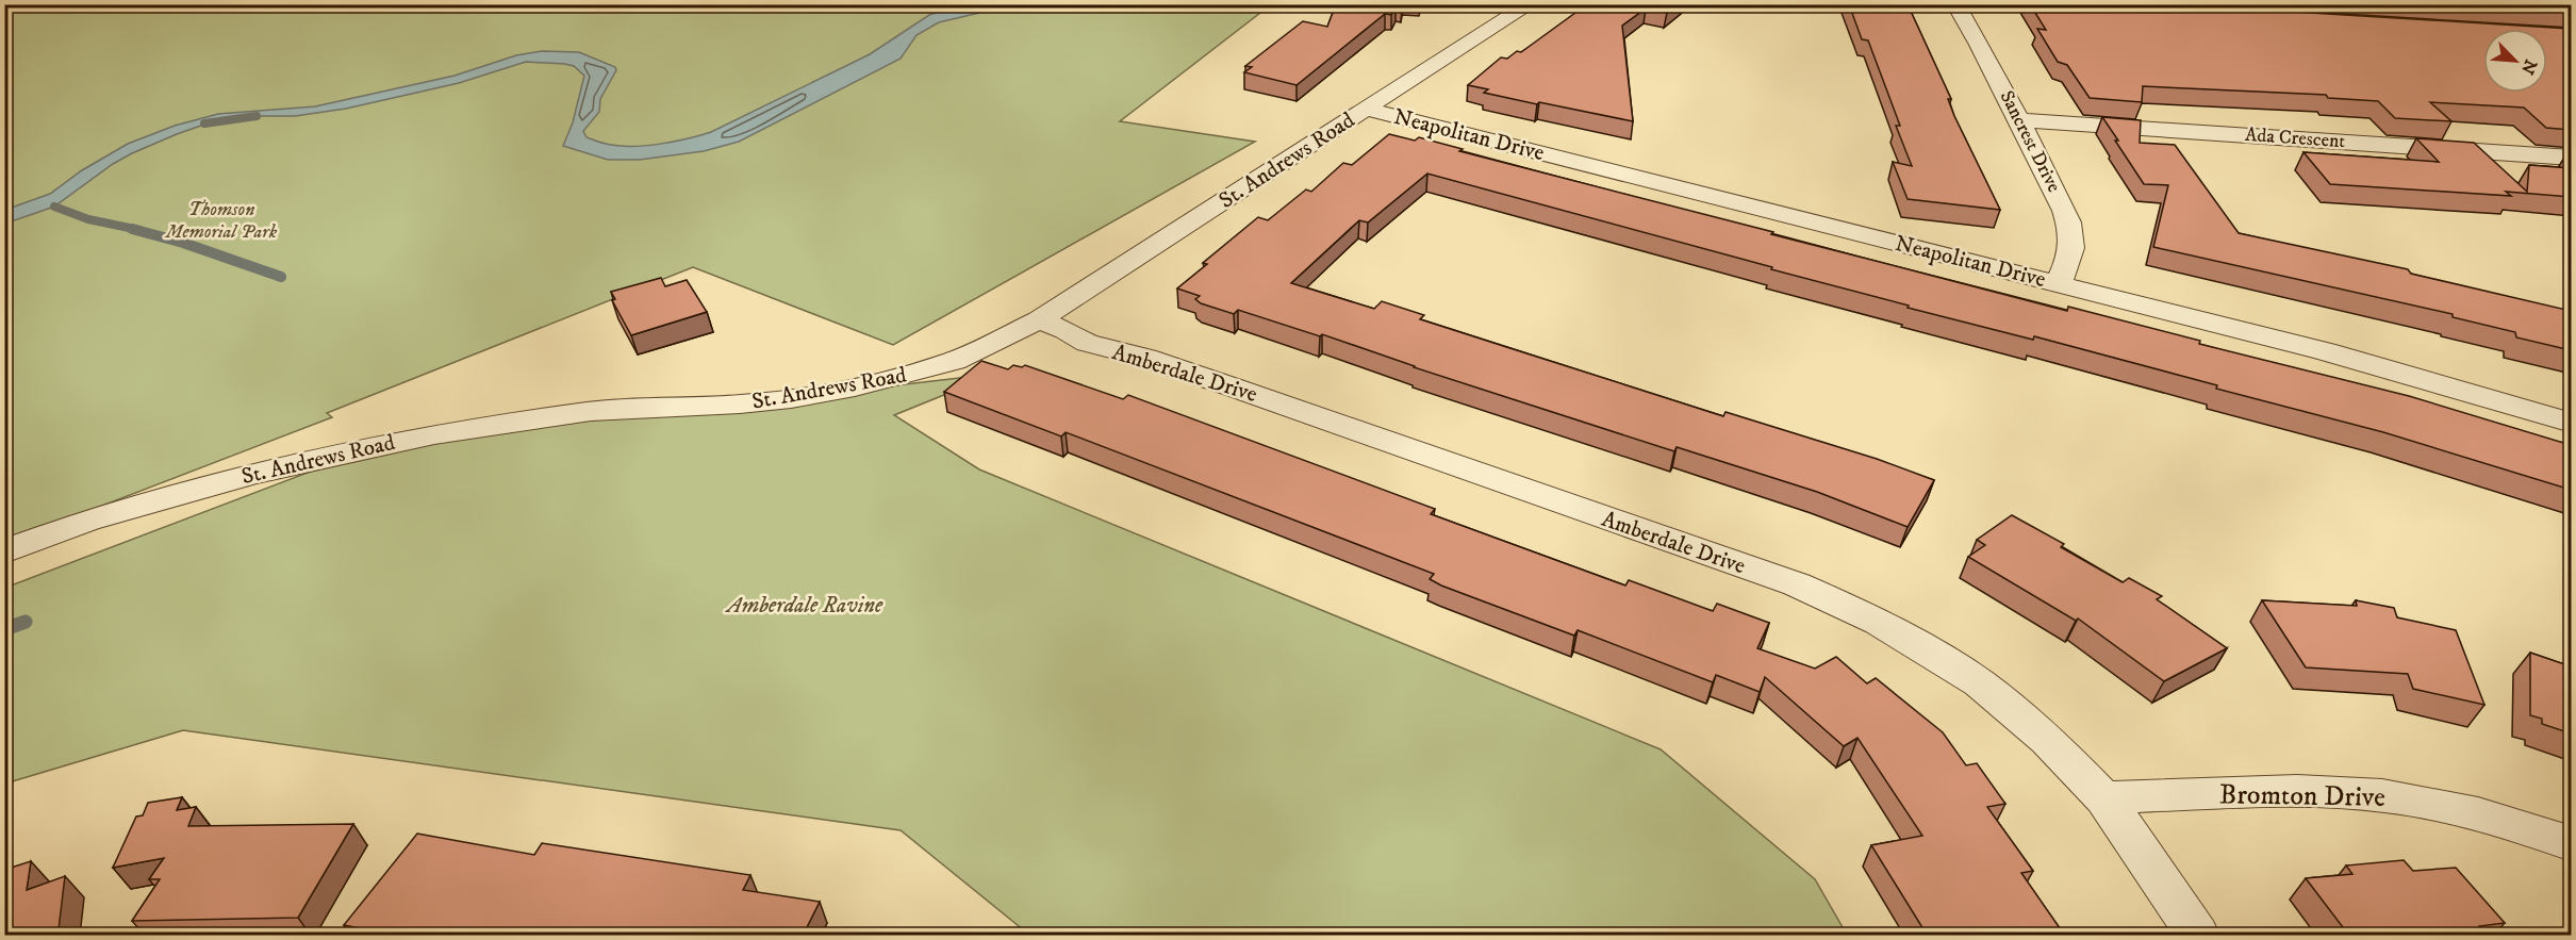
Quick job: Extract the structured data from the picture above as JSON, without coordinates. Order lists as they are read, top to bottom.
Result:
{
  "streets": {
    "street": [
      "Neapolitan Drive",
      "Ada Crescent",
      "Sancrest Drive",
      "St. Andrews Road",
      "Amberdale Drive",
      "Bromton Drive"
    ]
  },
  "crossings": [
    ["Neapolitan Drive", "Sancrest Drive"],
    ["Neapolitan Drive", "St. Andrews Road"],
    ["Ada Crescent", "Sancrest Drive"],
    ["St. Andrews Road", "Amberdale Drive"],
    ["Amberdale Drive", "Bromton Drive"]
  ],
  "parks": ["Thomson Memorial Park", "Amberdale Ravine"],
  "north": "bottom right"
}
